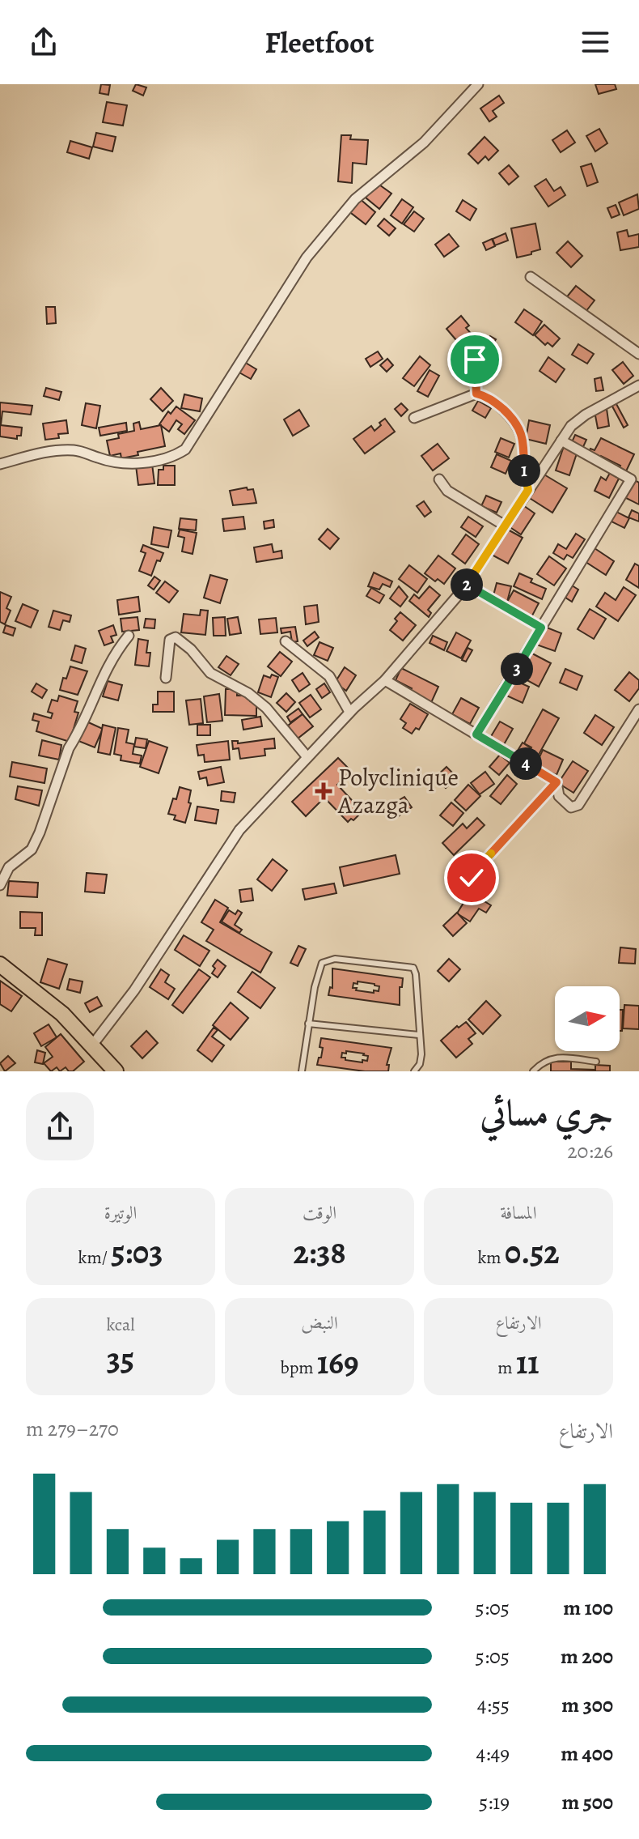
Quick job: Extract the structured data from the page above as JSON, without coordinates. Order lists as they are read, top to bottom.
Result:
{
  "places": {
    "health": ["Polyclinique Azazga"]
  },
  "north": "right",
  "page": {
    "header": "Fleetfoot",
    "pins": [
      "1",
      "2",
      "3",
      "4"
    ],
    "heading": ["جري مسائي", "20:26"],
    "stats": [
      ["المسافة", "0.52 km"],
      ["الوقت", "2:38"],
      ["الوتيرة", "5:03 /km"],
      ["الارتفاع", "11 m"],
      ["النبض", "169 bpm"],
      ["kcal", "35"]
    ],
    "chart": ["الارتفاع", "270–279 m"],
    "list": [
      {
        "name": "100 m",
        "note": "5:05"
      },
      {
        "name": "200 m",
        "note": "5:05"
      },
      {
        "name": "300 m",
        "note": "4:55"
      },
      {
        "name": "400 m",
        "note": "4:49"
      },
      {
        "name": "500 m",
        "note": "5:19"
      }
    ]
  }
}
